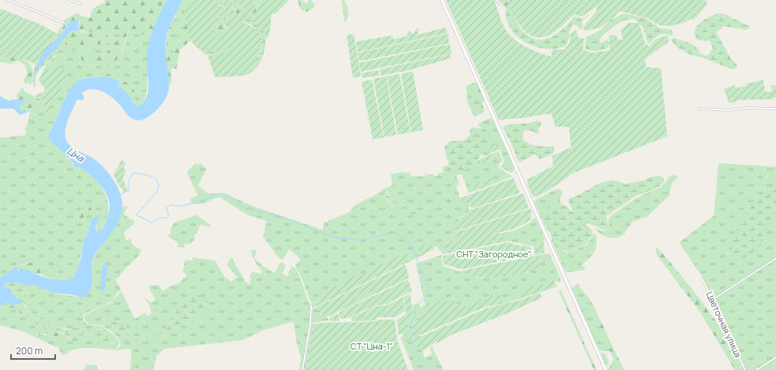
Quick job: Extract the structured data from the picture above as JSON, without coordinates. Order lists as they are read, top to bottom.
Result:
{
  "streets": {
    "street": ["Цветочная улица"]
  },
  "water": ["Цна"],
  "parks": ["СНТ \"Загородное\"", "СТ \"Цна-1\""],
  "scale_bar": "200 m"
}
